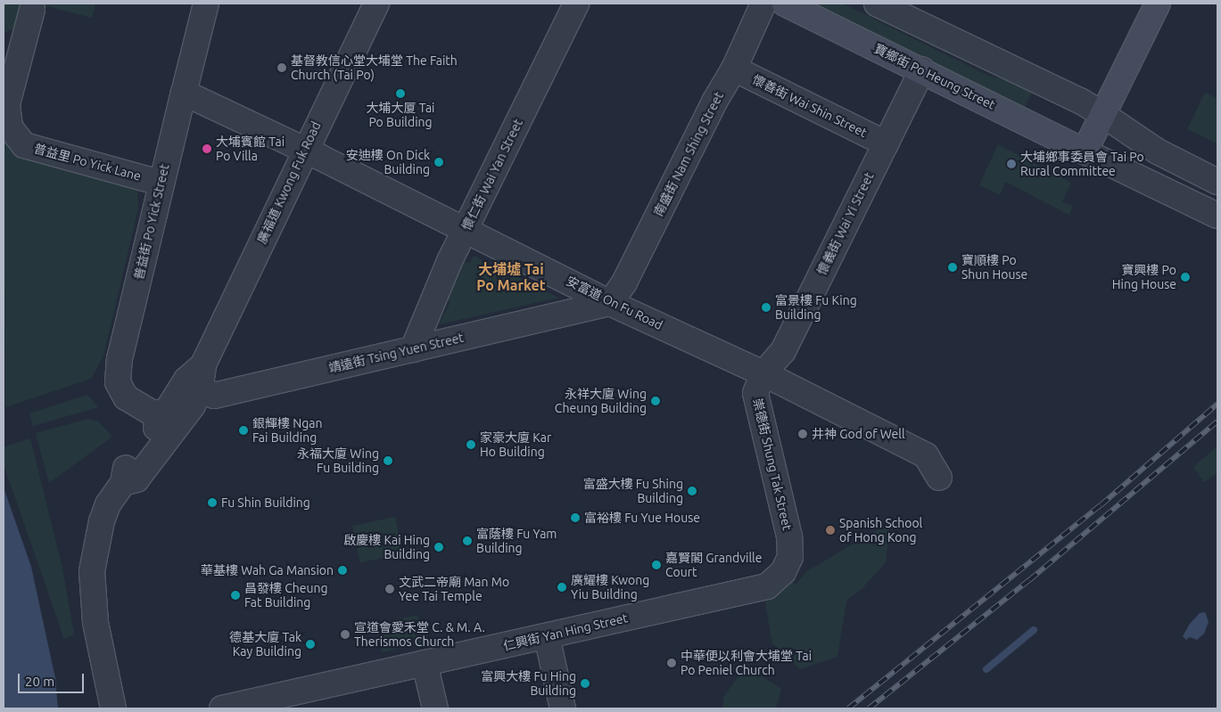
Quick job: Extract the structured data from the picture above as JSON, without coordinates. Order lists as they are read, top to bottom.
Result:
{
  "streets": {
    "main road": ["寶鄉街 Po Heung Street"],
    "street": [
      "懷善街 Wai Shin Street",
      "南盛街 Nam Shing Street",
      "普益里 Po Yick Lane",
      "懷仁街 Wai Yan Street",
      "廣福道 Kwong Fuk Road",
      "普益街 Po Yick Street",
      "懷義街 Wai Yi Street",
      "安富道 On Fu Road",
      "靖遠街 Tsing Yuen Street",
      "崇德街 Shung Tak Street",
      "仁興街 Yan Hing Street"
    ]
  },
  "crossings": [
    ["寶鄉街 Po Heung Street", "懷義街 Wai Yi Street"],
    ["懷善街 Wai Shin Street", "南盛街 Nam Shing Street"],
    ["懷善街 Wai Shin Street", "懷義街 Wai Yi Street"],
    ["南盛街 Nam Shing Street", "安富道 On Fu Road"],
    ["南盛街 Nam Shing Street", "靖遠街 Tsing Yuen Street"],
    ["普益里 Po Yick Lane", "普益街 Po Yick Street"],
    ["懷仁街 Wai Yan Street", "安富道 On Fu Road"],
    ["懷仁街 Wai Yan Street", "靖遠街 Tsing Yuen Street"],
    ["廣福道 Kwong Fuk Road", "普益街 Po Yick Street"],
    ["廣福道 Kwong Fuk Road", "安富道 On Fu Road"],
    ["廣福道 Kwong Fuk Road", "靖遠街 Tsing Yuen Street"],
    ["普益街 Po Yick Street", "安富道 On Fu Road"],
    ["懷義街 Wai Yi Street", "安富道 On Fu Road"],
    ["懷義街 Wai Yi Street", "崇德街 Shung Tak Street"],
    ["安富道 On Fu Road", "靖遠街 Tsing Yuen Street"],
    ["安富道 On Fu Road", "崇德街 Shung Tak Street"],
    ["崇德街 Shung Tak Street", "仁興街 Yan Hing Street"]
  ],
  "districts": ["大埔墟 Tai Po Market"],
  "places": [
    "基督教信心堂大埔堂 The Faith Church (Tai Po)",
    "大埔大厦 Tai Po Building",
    "大埔賓館 Tai Po Villa",
    "安迪樓 On Dick Building",
    "大埔鄉事委員會 Tai Po Rural Committee",
    "寶順樓 Po Shun House",
    "寶興樓 Po Hing House",
    "富景樓 Fu King Building",
    "永祥大廈 Wing Cheung Building",
    "銀輝樓 Ngan Fai Building",
    "井神 God of Well",
    "家豪大廈 Kar Ho Building",
    "永福大廈 Wing Fu Building",
    "富盛大樓 Fu Shing Building",
    "Fu Shin Building",
    "富裕樓 Fu Yue House",
    "Spanish School of Hong Kong",
    "富蔭樓 Fu Yam Building",
    "啟慶樓 Kai Hing Building",
    "嘉賢閣 Grandville Court",
    "華基樓 Wah Ga Mansion",
    "廣耀樓 Kwong Yiu Building",
    "文武二帝廟 Man Mo Yee Tai Temple",
    "昌發樓 Cheung Fat Building",
    "宣道會愛禾堂 C. & M. A. Therismos Church",
    "德基大廈 Tak Kay Building",
    "中華便以利會大埔堂 Tai Po Peniel Church",
    "富興大樓 Fu Hing Building"
  ],
  "scale_bar": "20 m"
}
